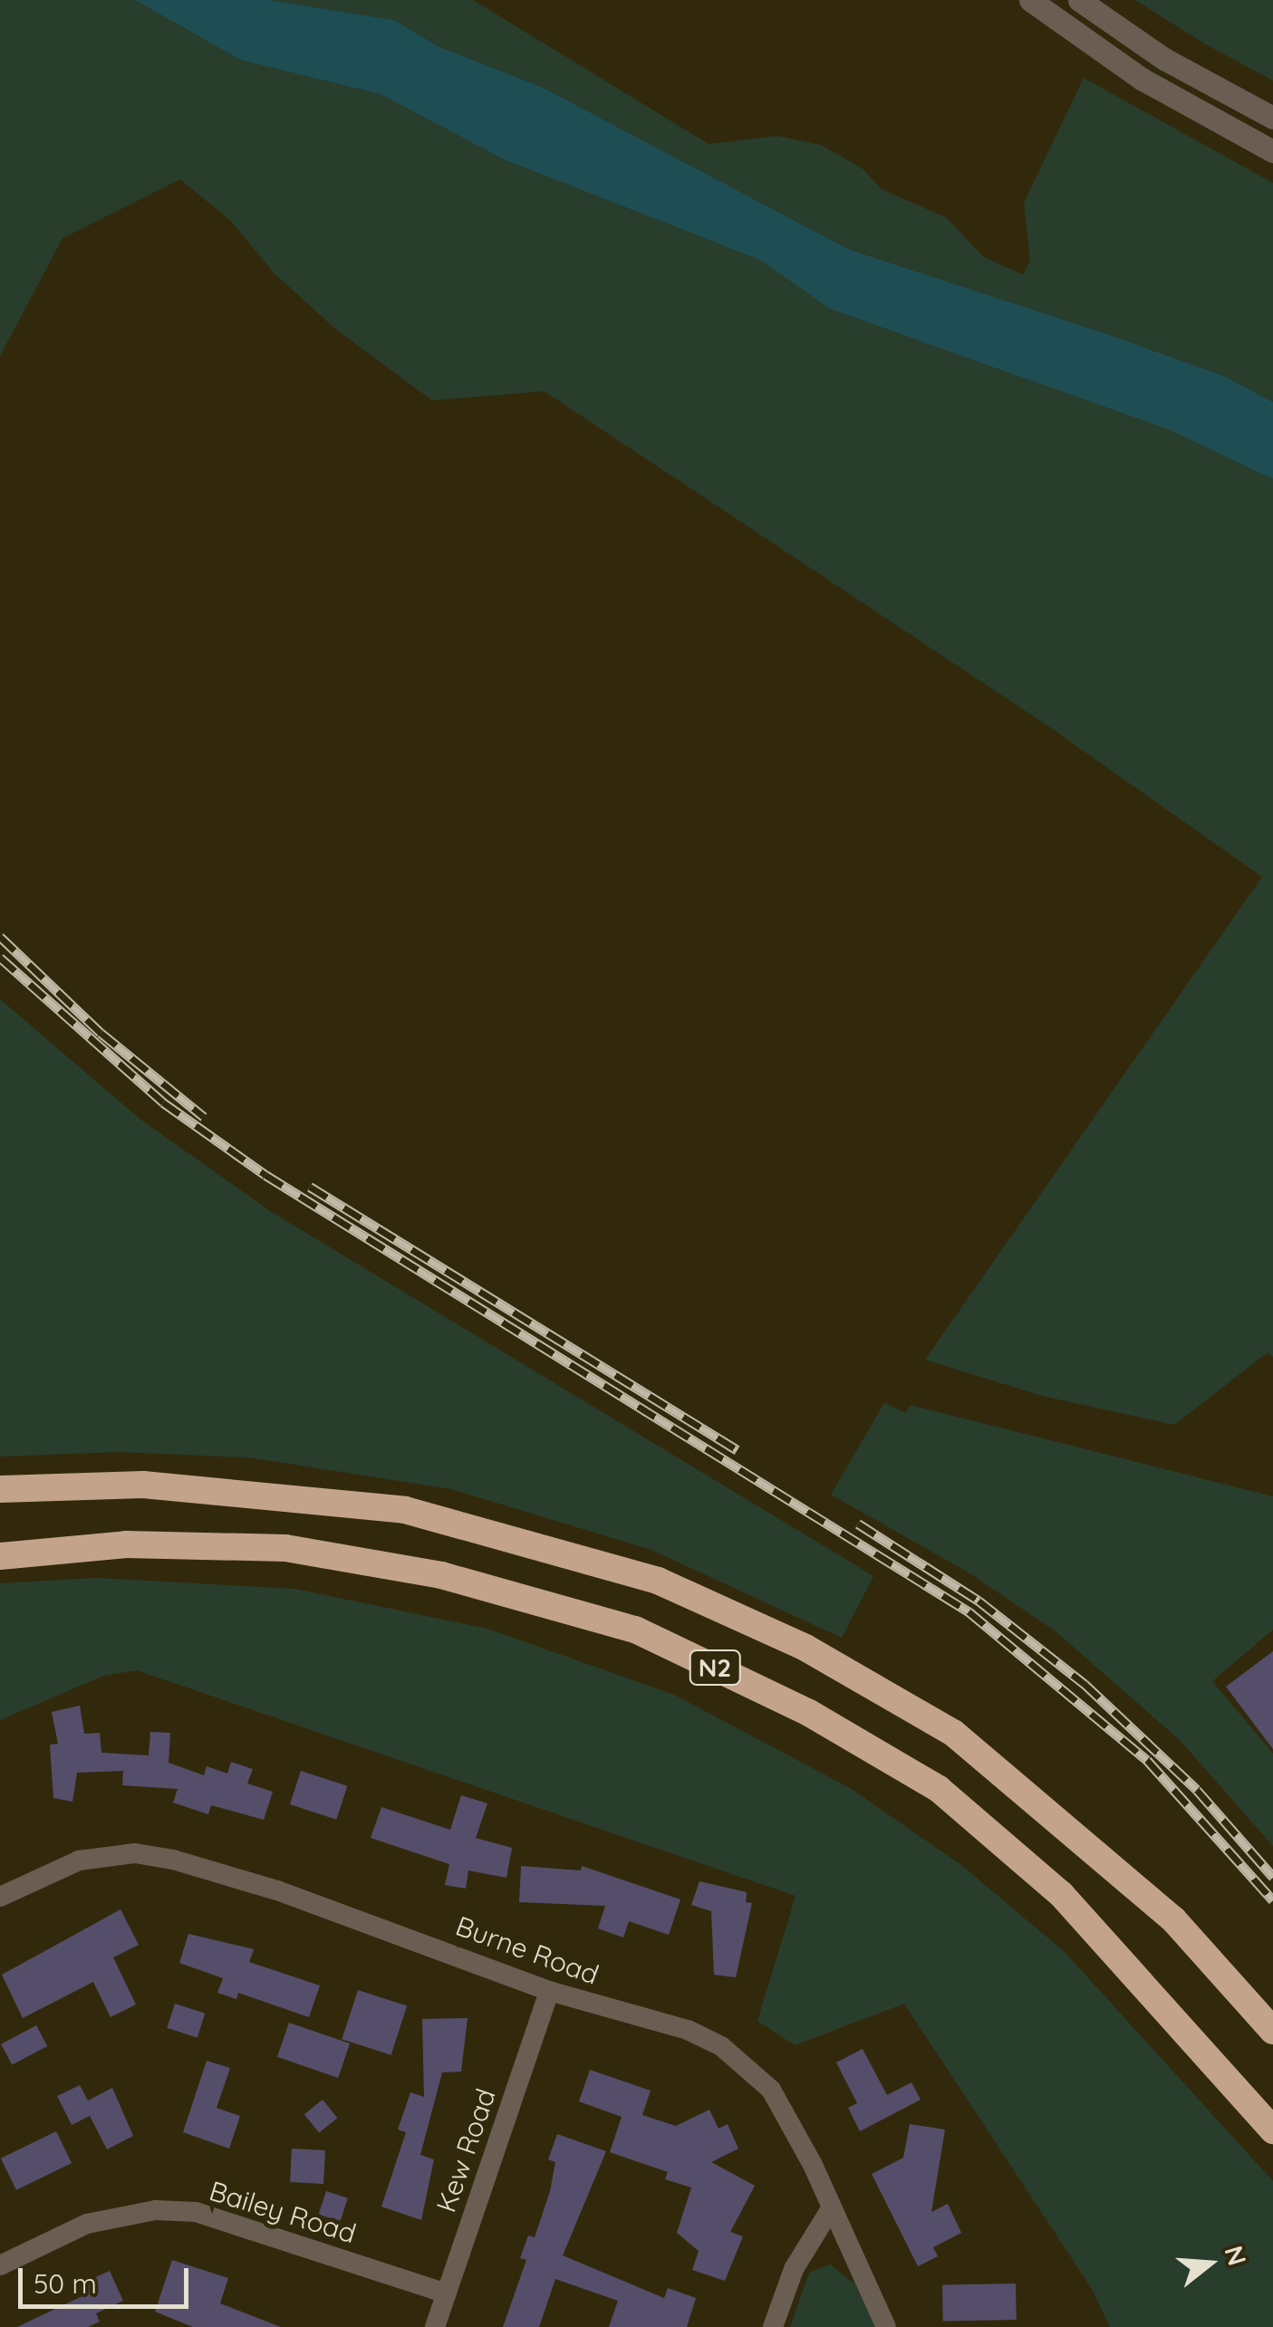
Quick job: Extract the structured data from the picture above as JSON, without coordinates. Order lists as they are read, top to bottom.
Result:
{
  "streets": {
    "highway": ["N2"],
    "street": ["Burne Road", "Kew Road", "Bailey Road"]
  },
  "crossings": [
    ["Burne Road", "Kew Road"],
    ["Kew Road", "Bailey Road"]
  ],
  "scale_bar": "50 m",
  "north": "right"
}
